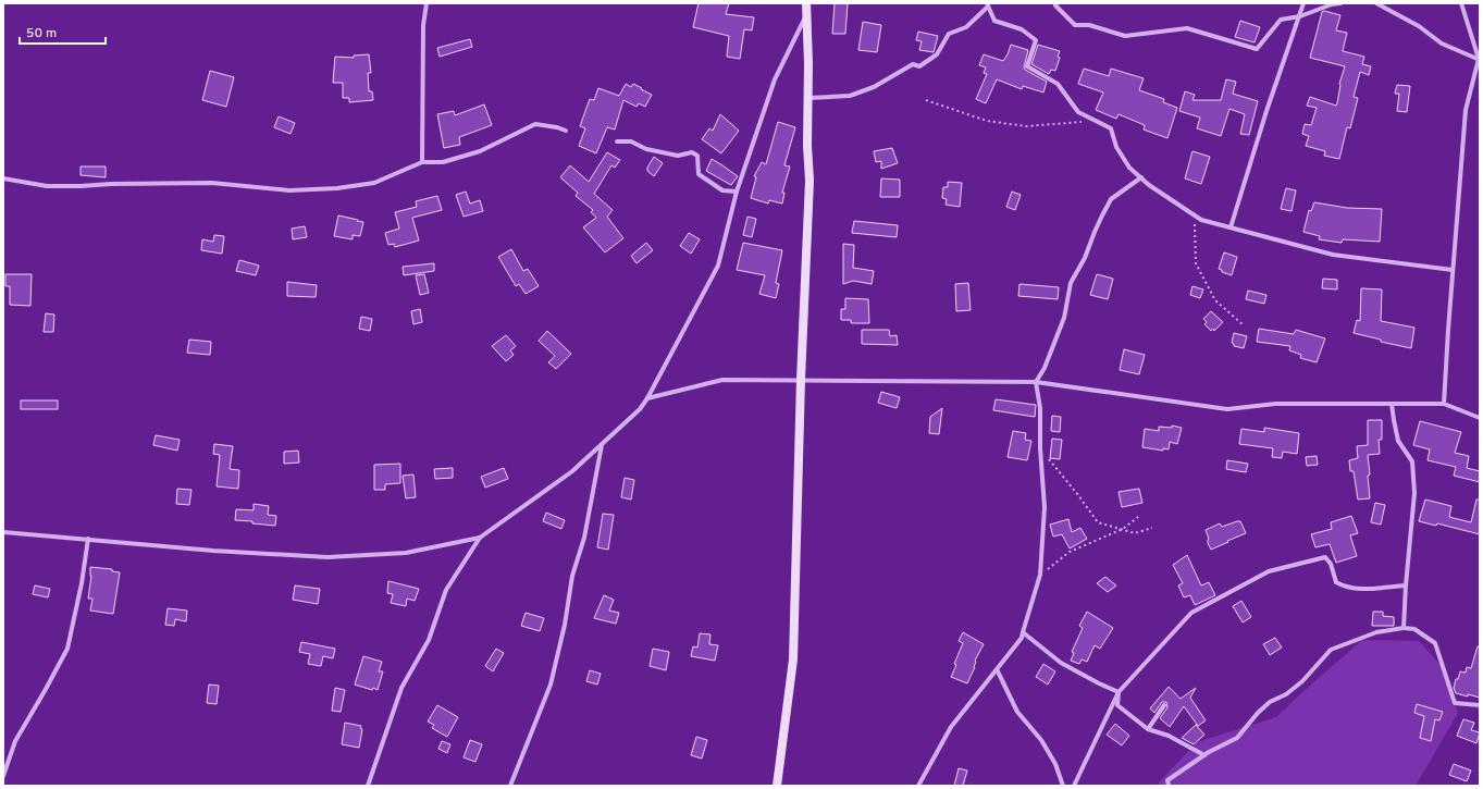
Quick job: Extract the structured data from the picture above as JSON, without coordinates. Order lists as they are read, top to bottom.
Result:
{
  "scale_bar": "50 m"
}
